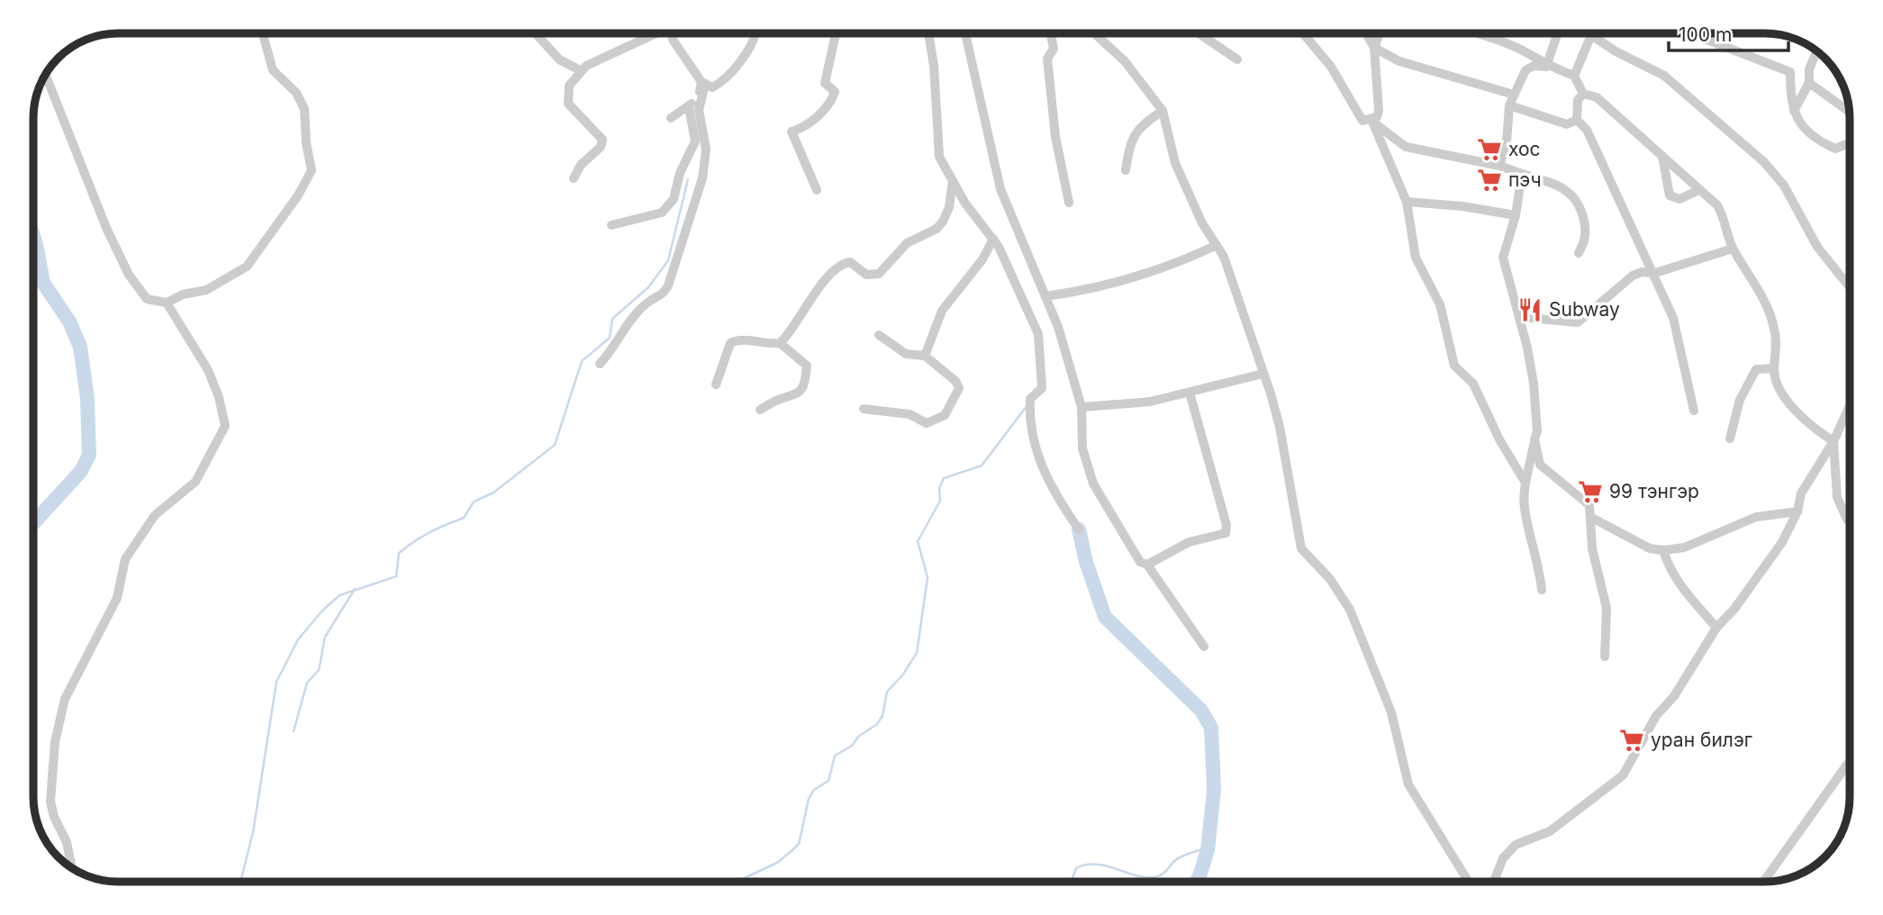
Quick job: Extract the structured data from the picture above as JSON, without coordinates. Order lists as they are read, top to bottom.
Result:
{
  "places": {
    "supermarket": [
      "хос",
      "пэч",
      "99 тэнгэр",
      "уран билэг"
    ],
    "restaurant": ["Subway"]
  },
  "scale_bar": "100 m"
}
